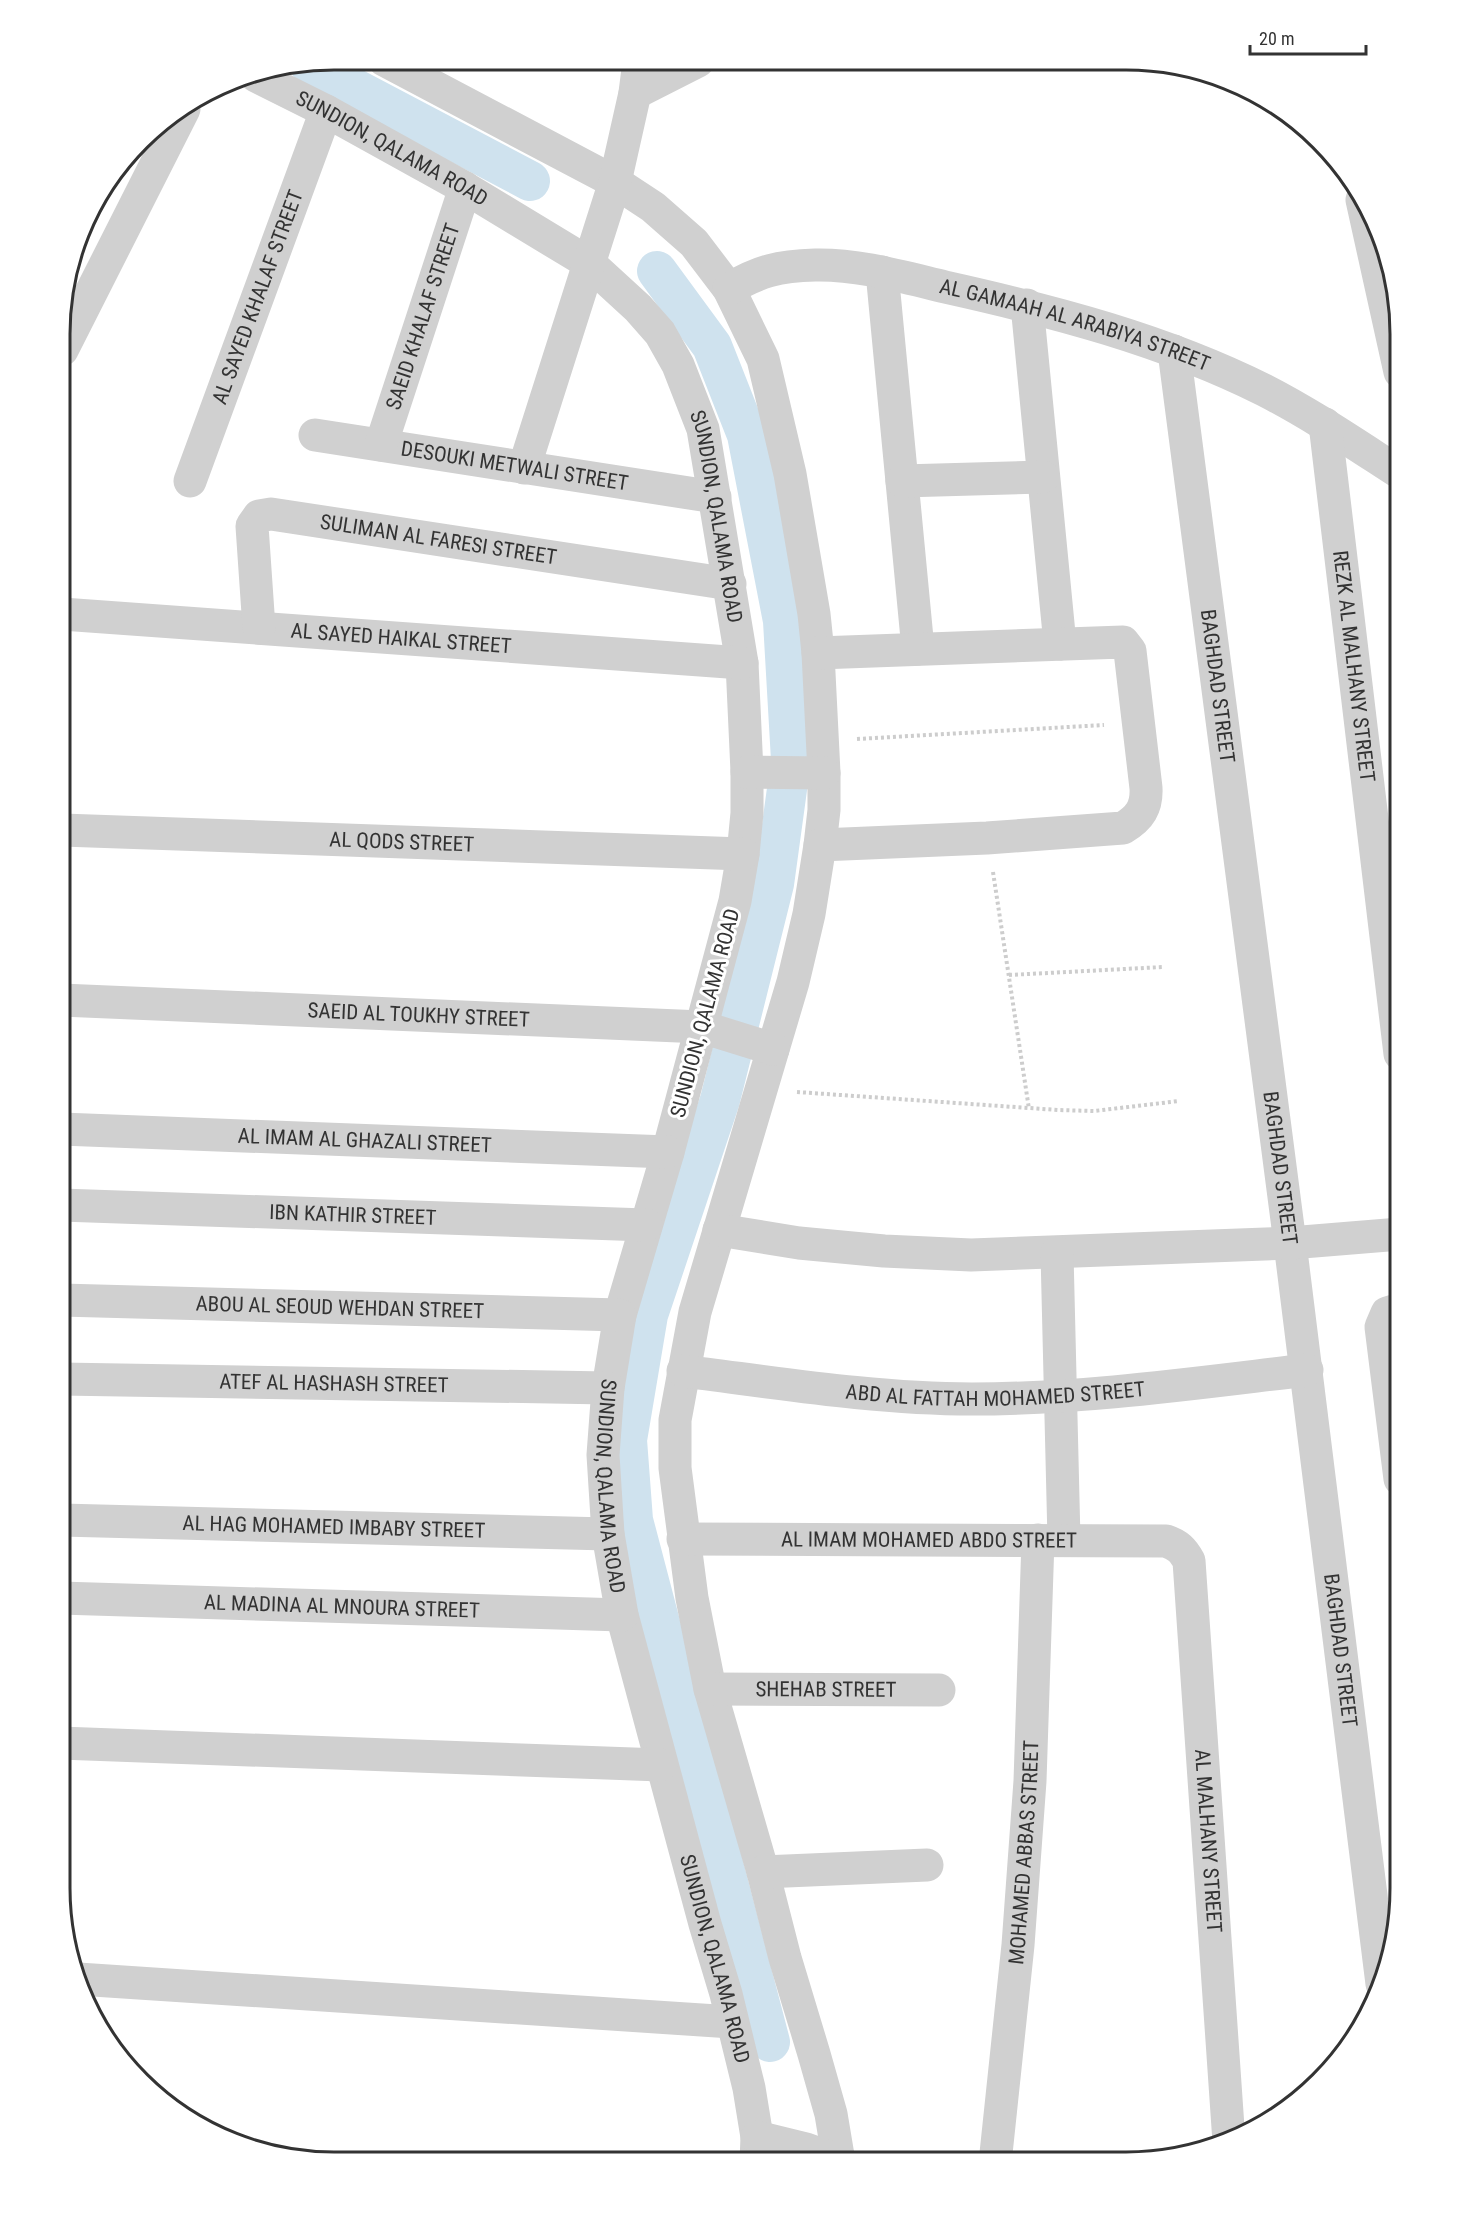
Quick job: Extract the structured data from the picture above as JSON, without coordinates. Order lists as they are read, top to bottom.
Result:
{
  "streets": {
    "street": [
      "SUNDION, QALAMA ROAD",
      "AL SAYED KHALAF STREET",
      "SAEID KHALAF STREET",
      "AL GAMAAH AL ARABIYA STREET",
      "DESOUKI METWALI STREET",
      "SULIMAN AL FARESI STREET",
      "AL SAYED HAIKAL STREET",
      "REZK AL MALHANY STREET",
      "BAGHDAD STREET",
      "AL QODS STREET",
      "SAEID AL TOUKHY STREET",
      "AL IMAM AL GHAZALI STREET",
      "IBN KATHIR STREET",
      "ABOU AL SEOUD WEHDAN STREET",
      "ATEF AL HASHASH STREET",
      "ABD AL FATTAH MOHAMED STREET",
      "AL HAG MOHAMED IMBABY STREET",
      "AL IMAM MOHAMED ABDO STREET",
      "AL MADINA AL MNOURA STREET",
      "SHEHAB STREET",
      "AL MALHANY STREET",
      "MOHAMED ABBAS STREET"
    ]
  },
  "crossings": [
    ["SUNDION, QALAMA ROAD", "AL SAYED KHALAF STREET"],
    ["SUNDION, QALAMA ROAD", "SAEID KHALAF STREET"],
    ["SUNDION, QALAMA ROAD", "DESOUKI METWALI STREET"],
    ["SUNDION, QALAMA ROAD", "SULIMAN AL FARESI STREET"],
    ["SUNDION, QALAMA ROAD", "AL SAYED HAIKAL STREET"],
    ["SUNDION, QALAMA ROAD", "AL QODS STREET"],
    ["SUNDION, QALAMA ROAD", "SAEID AL TOUKHY STREET"],
    ["SUNDION, QALAMA ROAD", "AL IMAM AL GHAZALI STREET"],
    ["SUNDION, QALAMA ROAD", "IBN KATHIR STREET"],
    ["SUNDION, QALAMA ROAD", "ABOU AL SEOUD WEHDAN STREET"],
    ["SUNDION, QALAMA ROAD", "ATEF AL HASHASH STREET"],
    ["SUNDION, QALAMA ROAD", "AL HAG MOHAMED IMBABY STREET"],
    ["SUNDION, QALAMA ROAD", "AL MADINA AL MNOURA STREET"],
    ["SAEID KHALAF STREET", "DESOUKI METWALI STREET"],
    ["AL GAMAAH AL ARABIYA STREET", "REZK AL MALHANY STREET"],
    ["AL GAMAAH AL ARABIYA STREET", "BAGHDAD STREET"],
    ["SULIMAN AL FARESI STREET", "AL SAYED HAIKAL STREET"],
    ["BAGHDAD STREET", "ABD AL FATTAH MOHAMED STREET"],
    ["ABD AL FATTAH MOHAMED STREET", "MOHAMED ABBAS STREET"],
    ["AL IMAM MOHAMED ABDO STREET", "AL MALHANY STREET"],
    ["AL IMAM MOHAMED ABDO STREET", "MOHAMED ABBAS STREET"]
  ],
  "scale_bar": "20 m"
}
